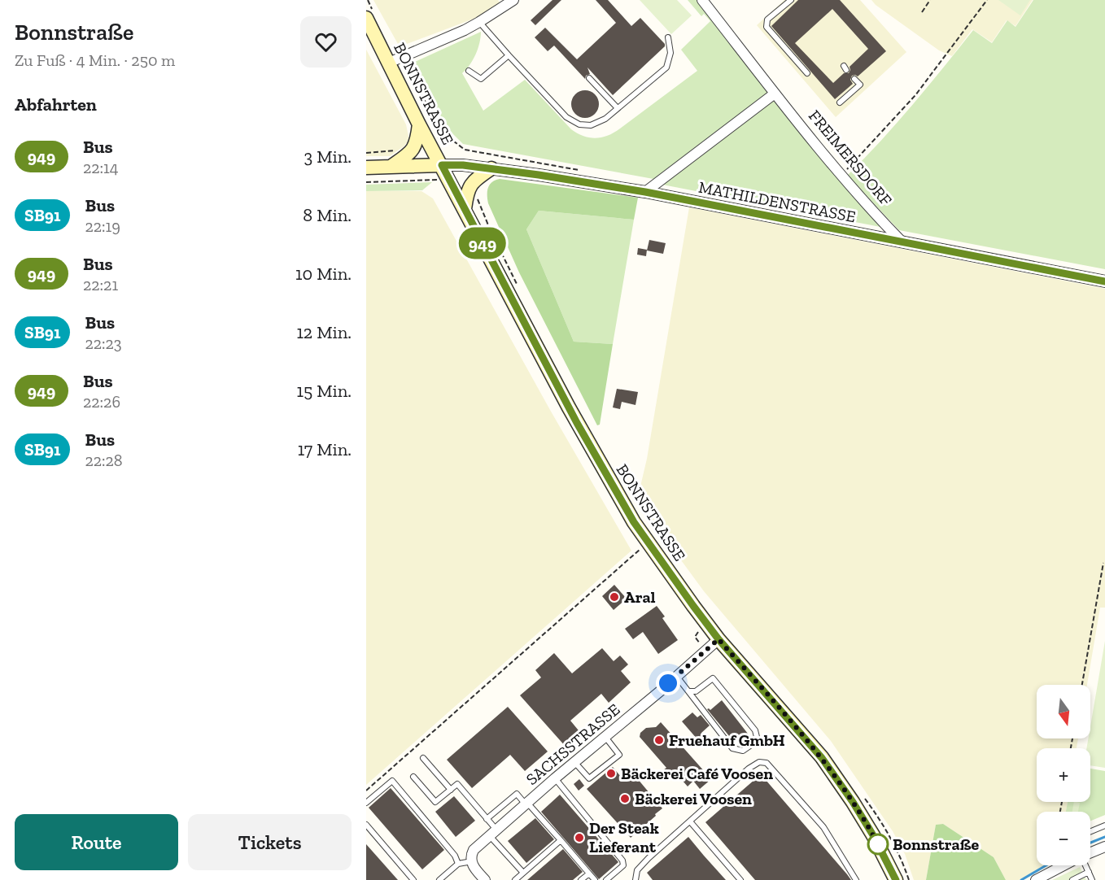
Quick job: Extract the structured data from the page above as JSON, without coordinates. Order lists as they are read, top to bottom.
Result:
{
  "streets": {
    "main road": ["BONNSTRASSE"],
    "street": ["FREIMERSDORF", "MATHILDENSTRASSE", "SACHSSTRASSE"]
  },
  "crossings": [
    ["BONNSTRASSE", "MATHILDENSTRASSE"],
    ["BONNSTRASSE", "SACHSSTRASSE"],
    ["FREIMERSDORF", "MATHILDENSTRASSE"]
  ],
  "places": [
    "Aral",
    "Fruehauf GmbH",
    "Bäckerei Café Voosen",
    "Bäckerei Voosen",
    "Der Steak Lieferant",
    "Bonnstraße"
  ],
  "lines": ["bus line 949"],
  "north": "bottom",
  "page": {
    "heading": [
      ["Bonnstraße", "Zu Fuß · 4 Min. · 250 m"],
      "Abfahrten"
    ],
    "on_map": "949",
    "list": [
      {
        "mark": "949",
        "name": "Bus",
        "note": "22:14",
        "value": "3 Min."
      },
      {
        "mark": "SB91",
        "name": "Bus",
        "note": "22:19",
        "value": "8 Min."
      },
      {
        "mark": "949",
        "name": "Bus",
        "note": "22:21",
        "value": "10 Min."
      },
      {
        "mark": "SB91",
        "name": "Bus",
        "note": "22:23",
        "value": "12 Min."
      },
      {
        "mark": "949",
        "name": "Bus",
        "note": "22:26",
        "value": "15 Min."
      },
      {
        "mark": "SB91",
        "name": "Bus",
        "note": "22:28",
        "value": "17 Min."
      }
    ],
    "map_buttons": ["+", "−"],
    "buttons": ["Route", "Tickets"]
  }
}
